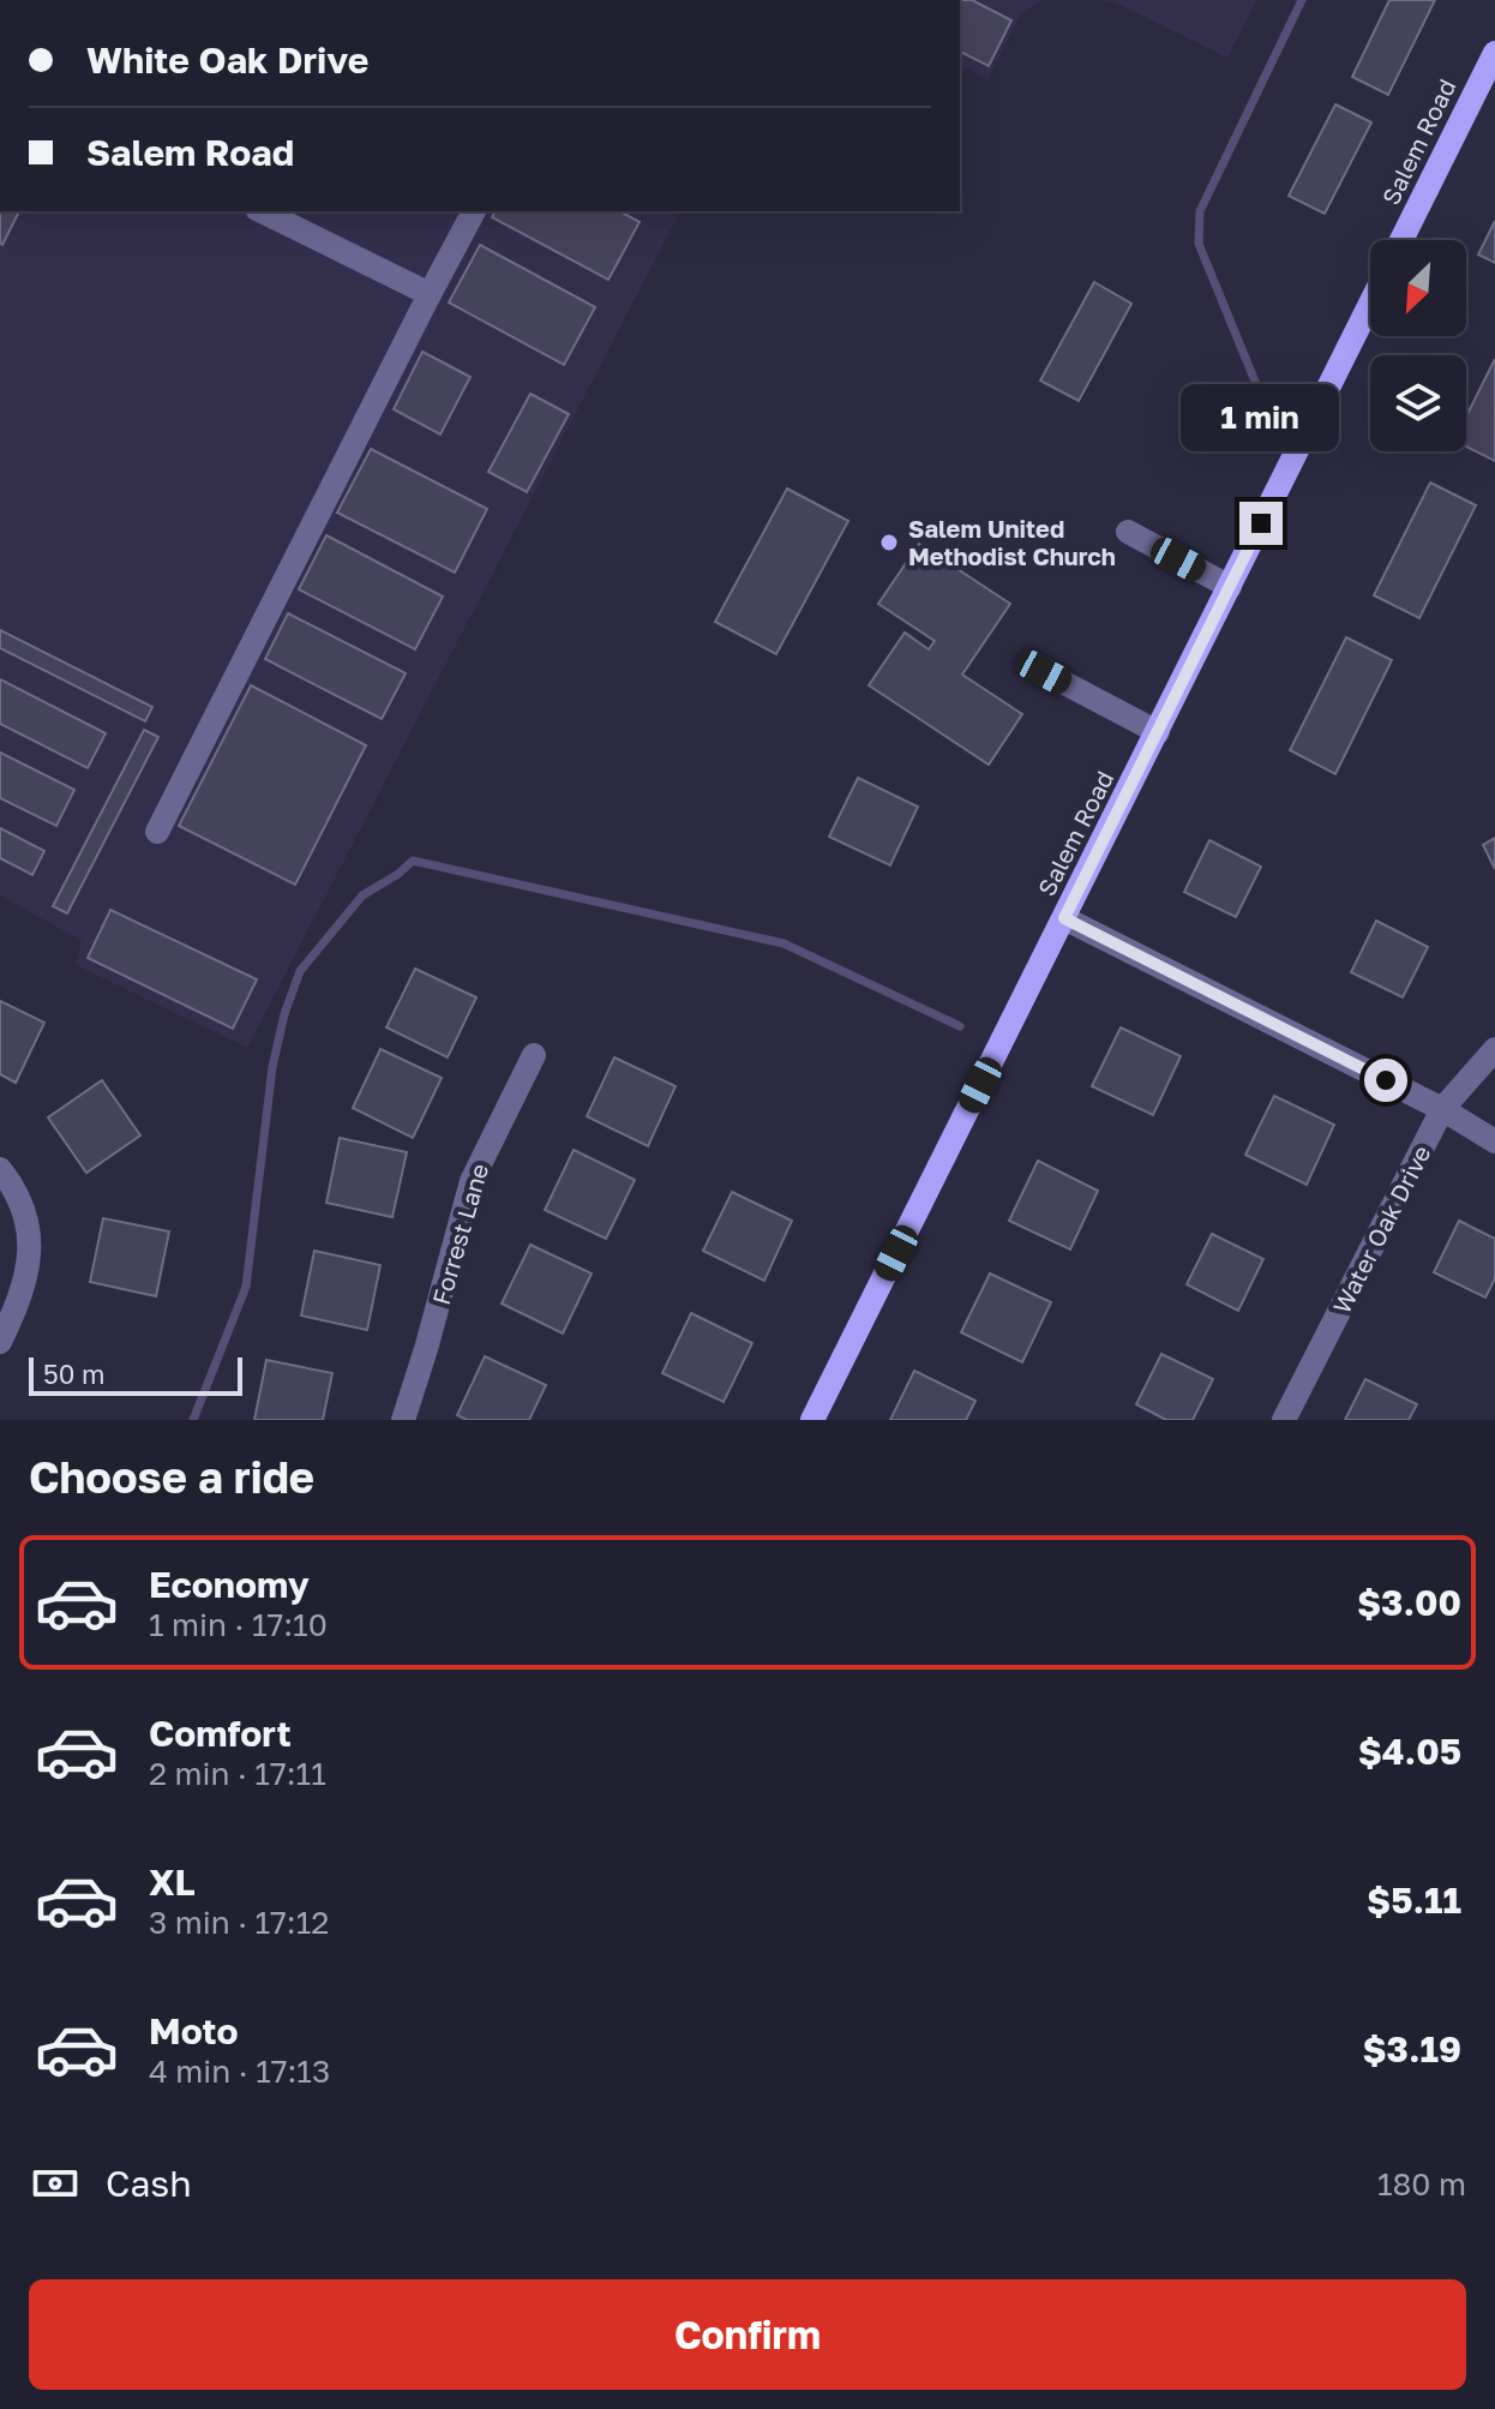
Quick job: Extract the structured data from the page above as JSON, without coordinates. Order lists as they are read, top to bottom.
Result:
{
  "streets": {
    "main road": ["Salem Road"],
    "street": ["Water Oak Drive", "Forrest Lane"]
  },
  "places": ["Salem United Methodist Church"],
  "scale_bar": "50 m",
  "north": "bottom left",
  "page": {
    "banner": ["White Oak Drive", "Salem Road"],
    "bubble": "1 min",
    "scale": "50 m",
    "heading": "Choose a ride",
    "list": [
      {
        "name": "Economy",
        "note": "1 min · 17:10",
        "value": "$3.00"
      },
      {
        "name": "Comfort",
        "note": "2 min · 17:11",
        "value": "$4.05"
      },
      {
        "name": "XL",
        "note": "3 min · 17:12",
        "value": "$5.11"
      },
      {
        "name": "Moto",
        "note": "4 min · 17:13",
        "value": "$3.19"
      }
    ],
    "pay": ["Cash", "180 m"],
    "buttons": "Confirm"
  }
}
